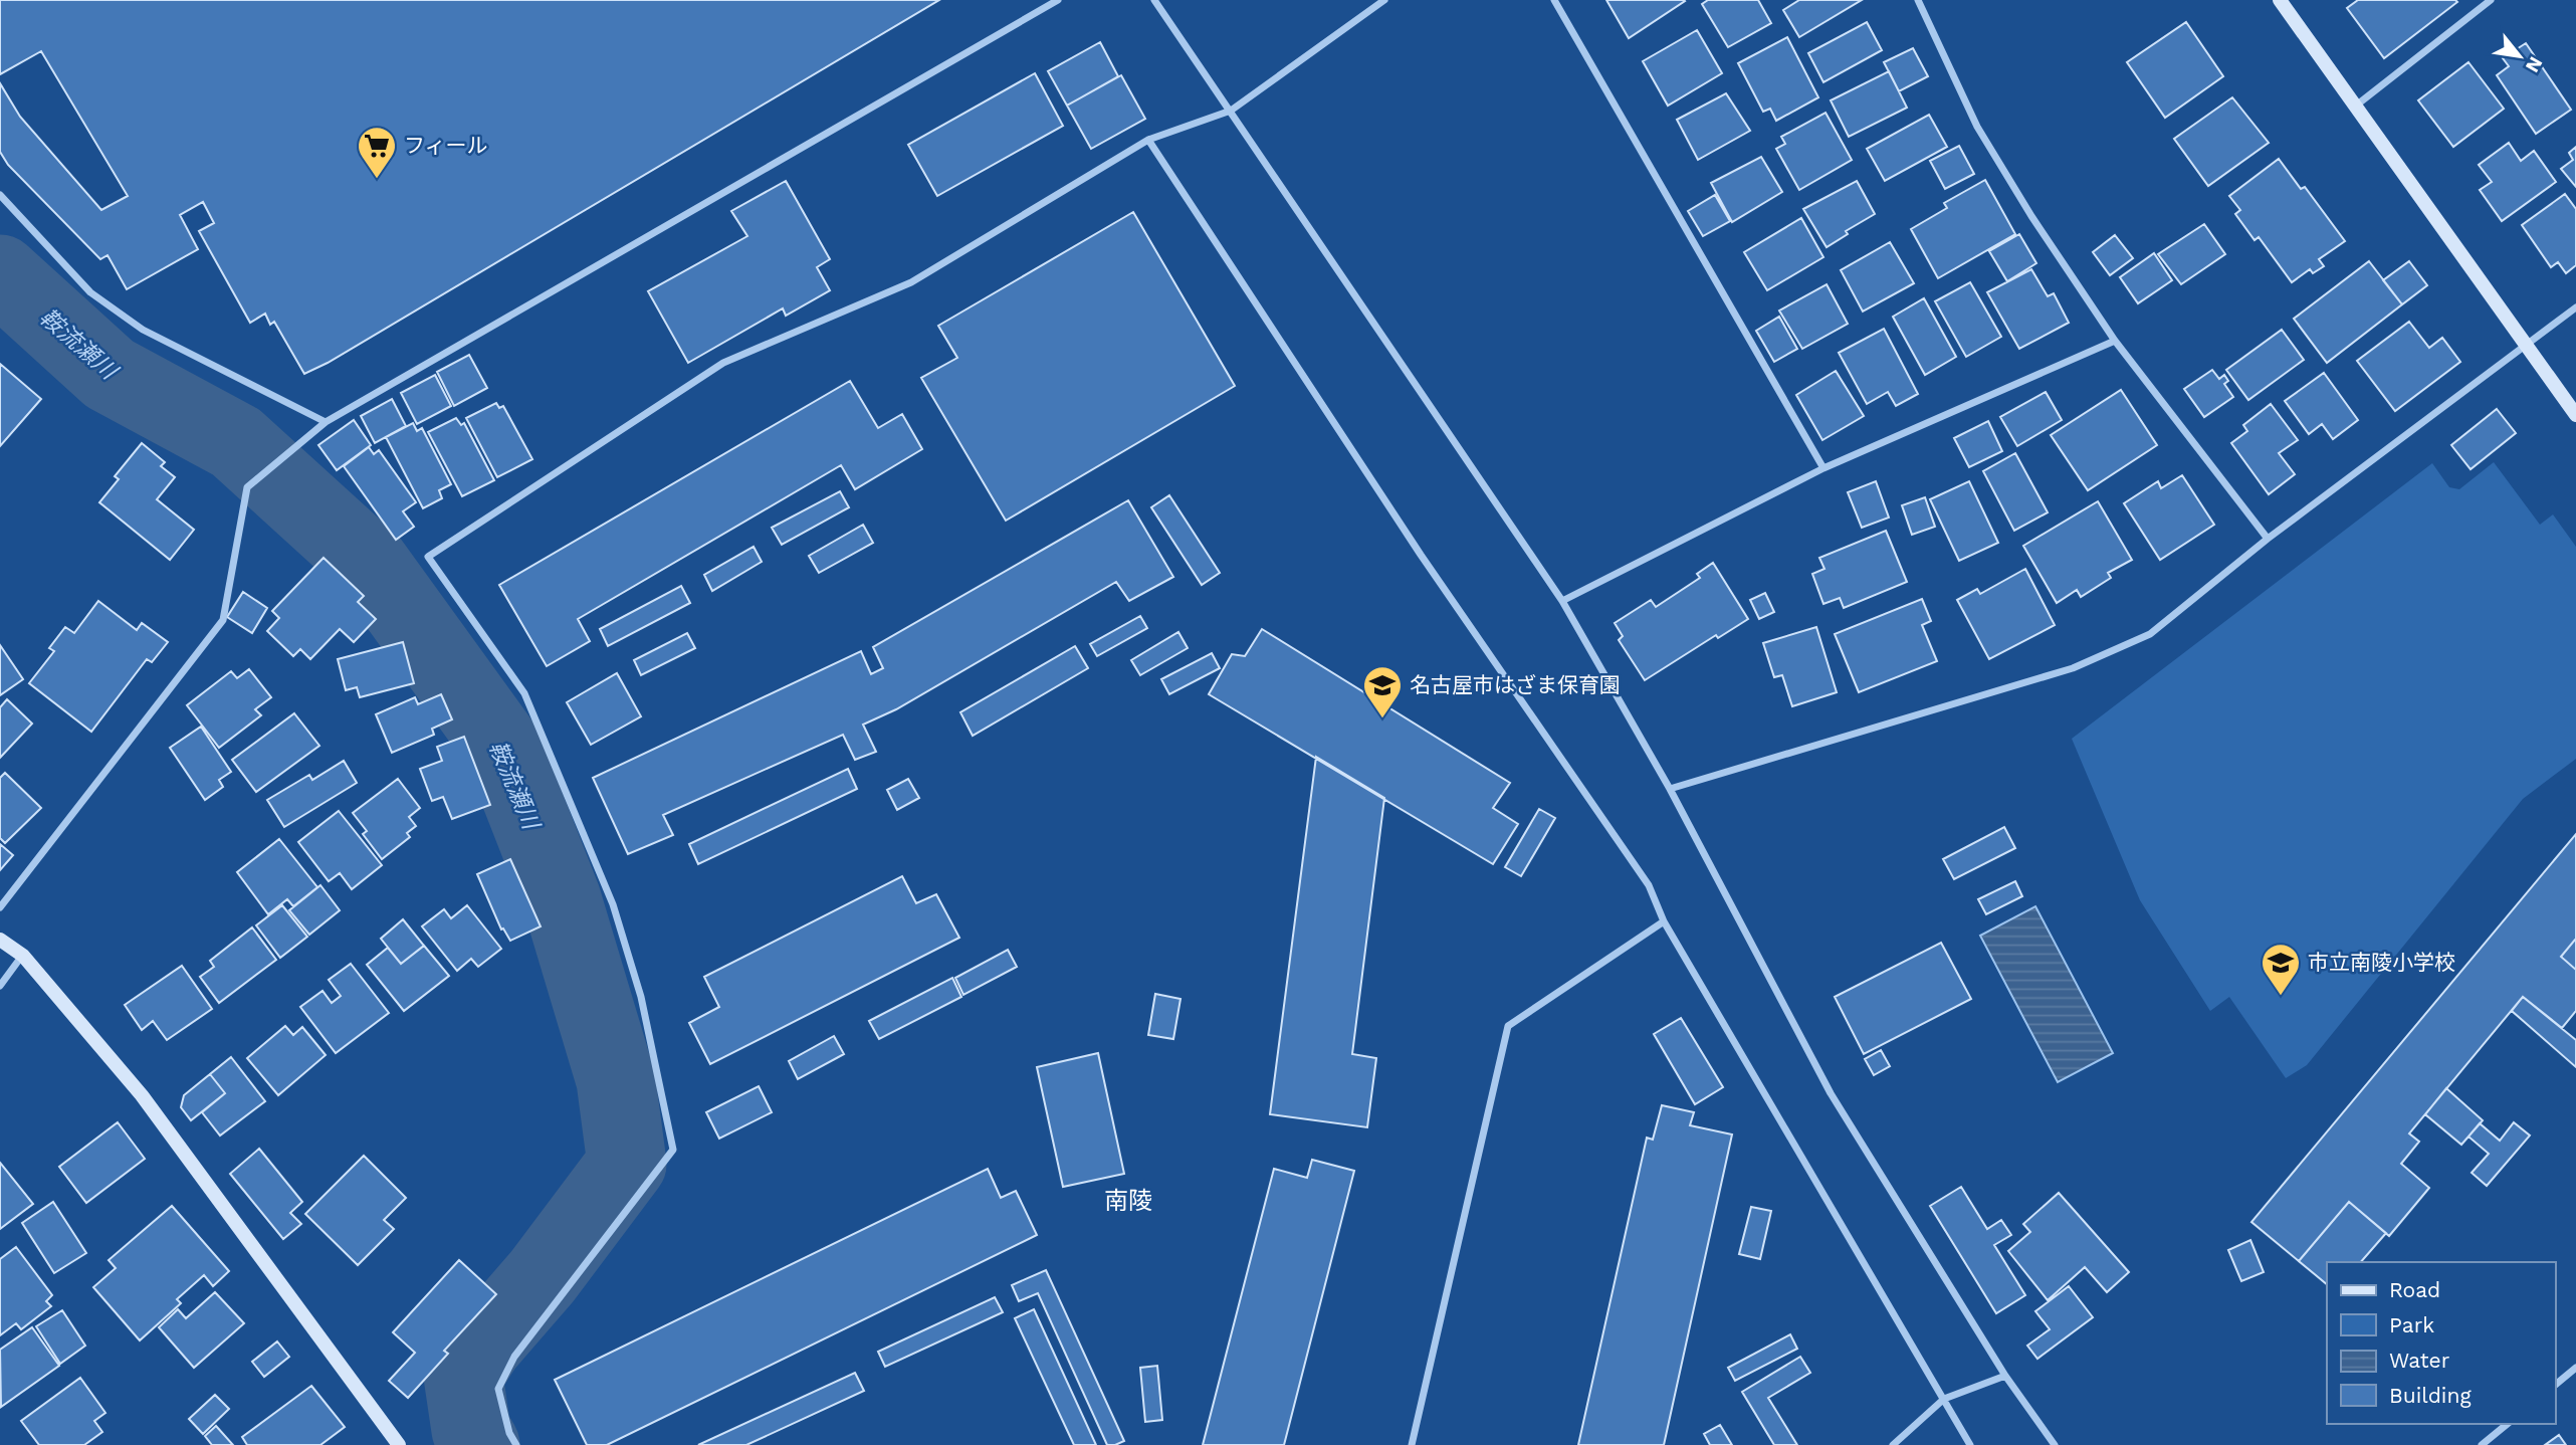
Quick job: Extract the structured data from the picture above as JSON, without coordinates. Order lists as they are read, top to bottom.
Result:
{
  "districts": ["南陵"],
  "water": ["鞍流瀬川"],
  "places": {
    "supermarket": ["フィール"],
    "school or university": ["名古屋市はざま保育園", "市立南陵小学校"]
  },
  "legend": [
    "Road",
    "Park",
    "Water",
    "Building"
  ],
  "north": "bottom right"
}
